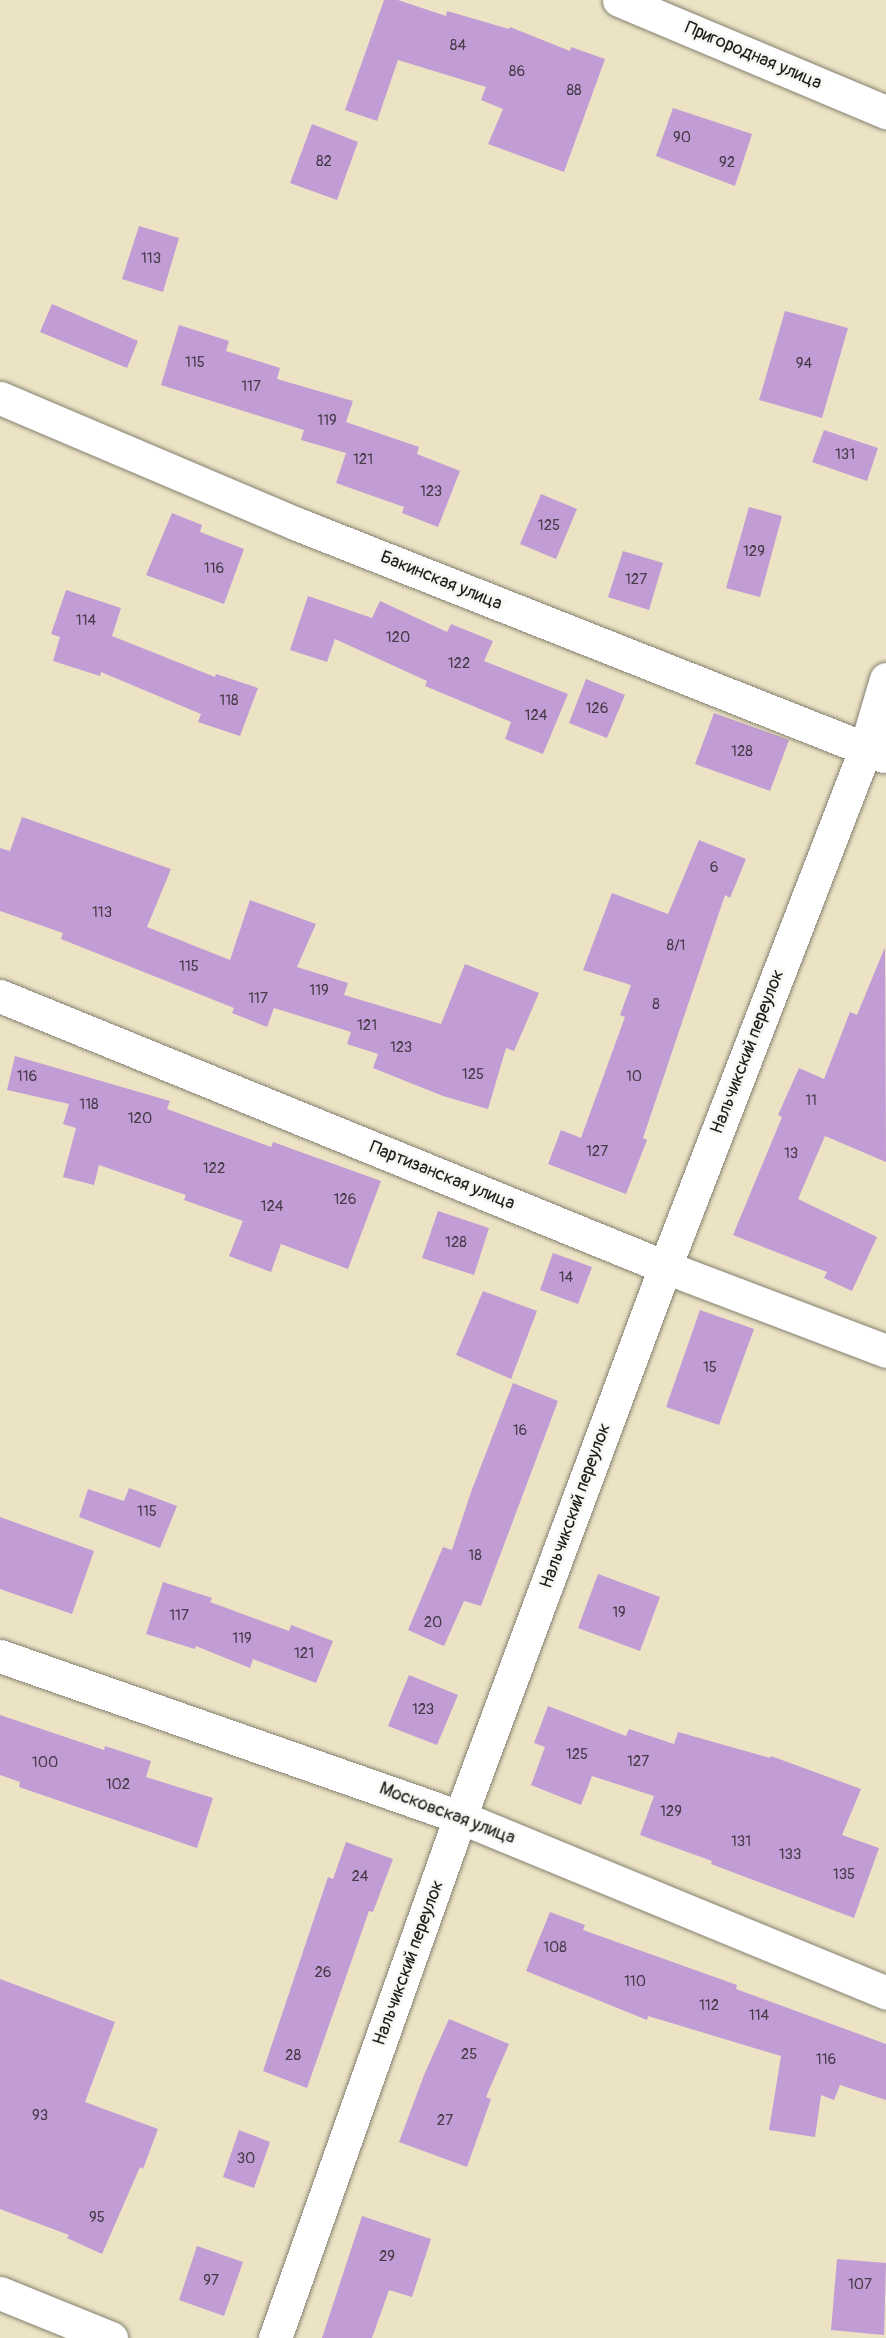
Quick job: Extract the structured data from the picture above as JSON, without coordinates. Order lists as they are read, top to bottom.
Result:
{
  "streets": {
    "street": [
      "Пригородная улица",
      "Бакинская улица",
      "Нальчикский переулок",
      "Партизанская улица",
      "Московская улица"
    ]
  },
  "crossings": [
    ["Бакинская улица", "Нальчикский переулок"],
    ["Нальчикский переулок", "Партизанская улица"],
    ["Нальчикский переулок", "Московская улица"]
  ],
  "house_numbers": [
    "84",
    "86",
    "88",
    "90",
    "82",
    "92",
    "113",
    "115",
    "94",
    "117",
    "119",
    "131",
    "121",
    "123",
    "125",
    "129",
    "116",
    "127",
    "114",
    "120",
    "122",
    "118",
    "126",
    "124",
    "128",
    "6",
    "113",
    "8/1",
    "115",
    "119",
    "117",
    "8",
    "121",
    "123",
    "125",
    "116",
    "10",
    "11",
    "118",
    "120",
    "127",
    "13",
    "122",
    "126",
    "124",
    "128",
    "14",
    "15",
    "16",
    "115",
    "18",
    "19",
    "117",
    "20",
    "119",
    "121",
    "123",
    "125",
    "127",
    "100",
    "102",
    "129",
    "131",
    "133",
    "135",
    "24",
    "108",
    "26",
    "110",
    "112",
    "114",
    "25",
    "28",
    "116",
    "93",
    "27",
    "30",
    "95",
    "29",
    "97",
    "107"
  ]
}
